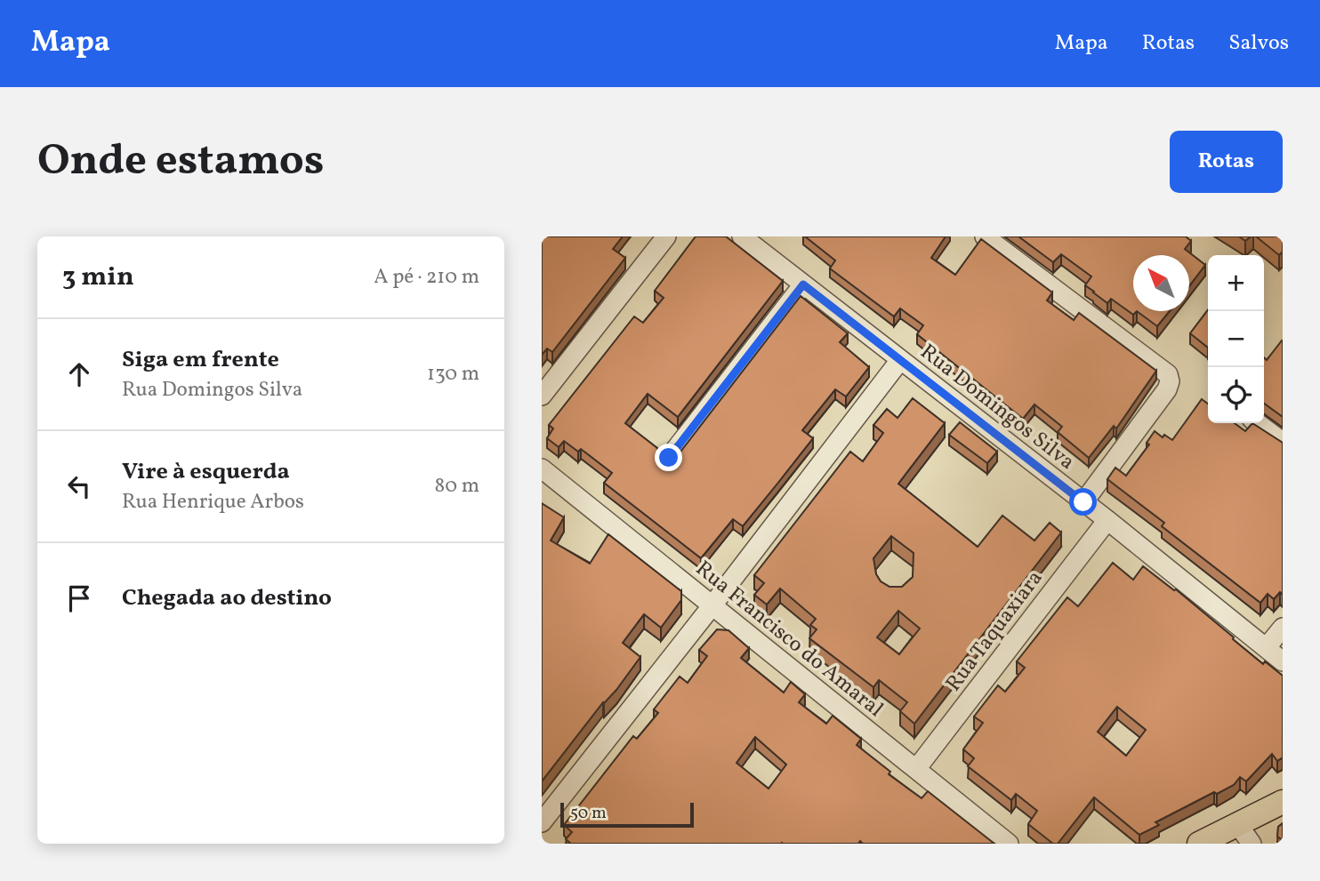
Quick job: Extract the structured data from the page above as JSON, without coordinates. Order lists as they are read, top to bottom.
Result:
{
  "streets": {
    "street": ["Rua Domingos Silva", "Rua Taquaxiara", "Rua Francisco do Amaral"]
  },
  "crossings": [
    ["Rua Domingos Silva", "Rua Taquaxiara"],
    ["Rua Taquaxiara", "Rua Francisco do Amaral"]
  ],
  "scale_bar": "50 m",
  "north": "top left",
  "page": {
    "header": "Mapa",
    "nav": ["Mapa", "Rotas", "Salvos"],
    "buttons": "Rotas",
    "title": "Onde estamos",
    "heading": ["3 min", "A pé · 210 m"],
    "map_buttons": ["+", "−"],
    "list": [
      ["Siga em frente", "Rua Domingos Silva", "130 m"],
      ["Vire à esquerda", "Rua Henrique Arbos", "80 m"],
      "Chegada ao destino"
    ],
    "scale": "50 m"
  }
}
